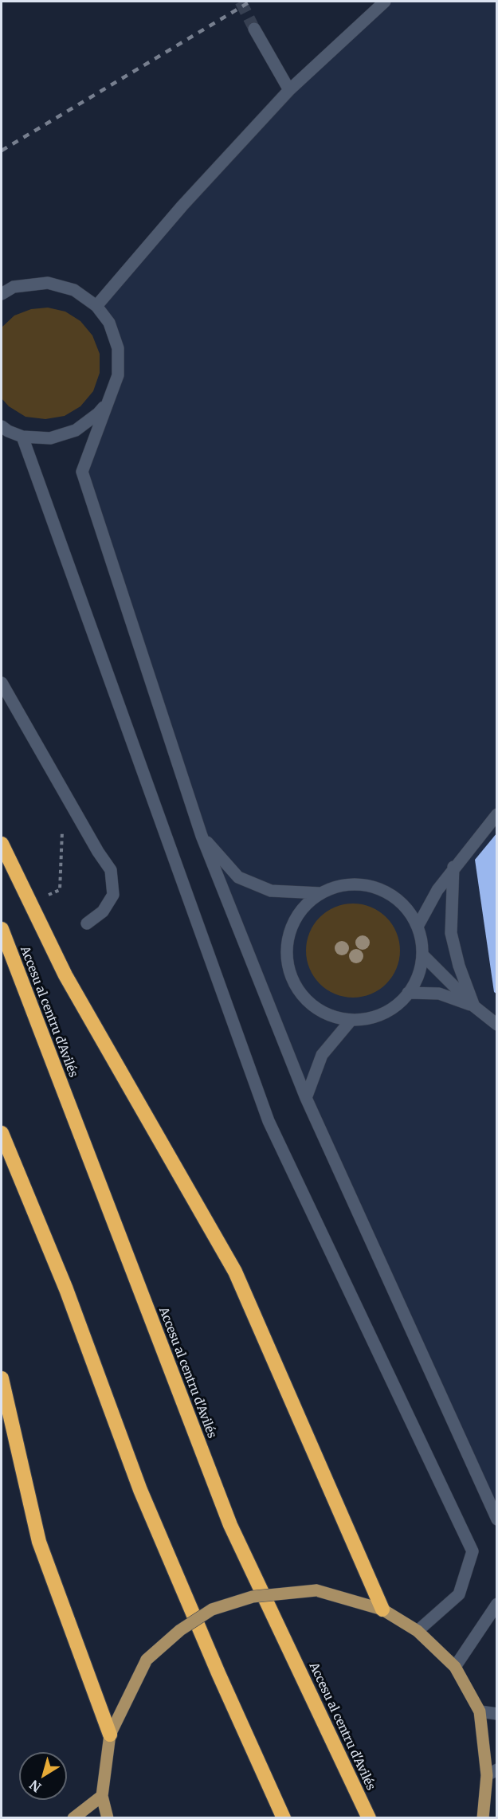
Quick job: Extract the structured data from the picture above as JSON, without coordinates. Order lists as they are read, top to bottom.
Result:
{
  "streets": {
    "highway": ["Accesu al centru d'Avilés"]
  },
  "north": "bottom left"
}
